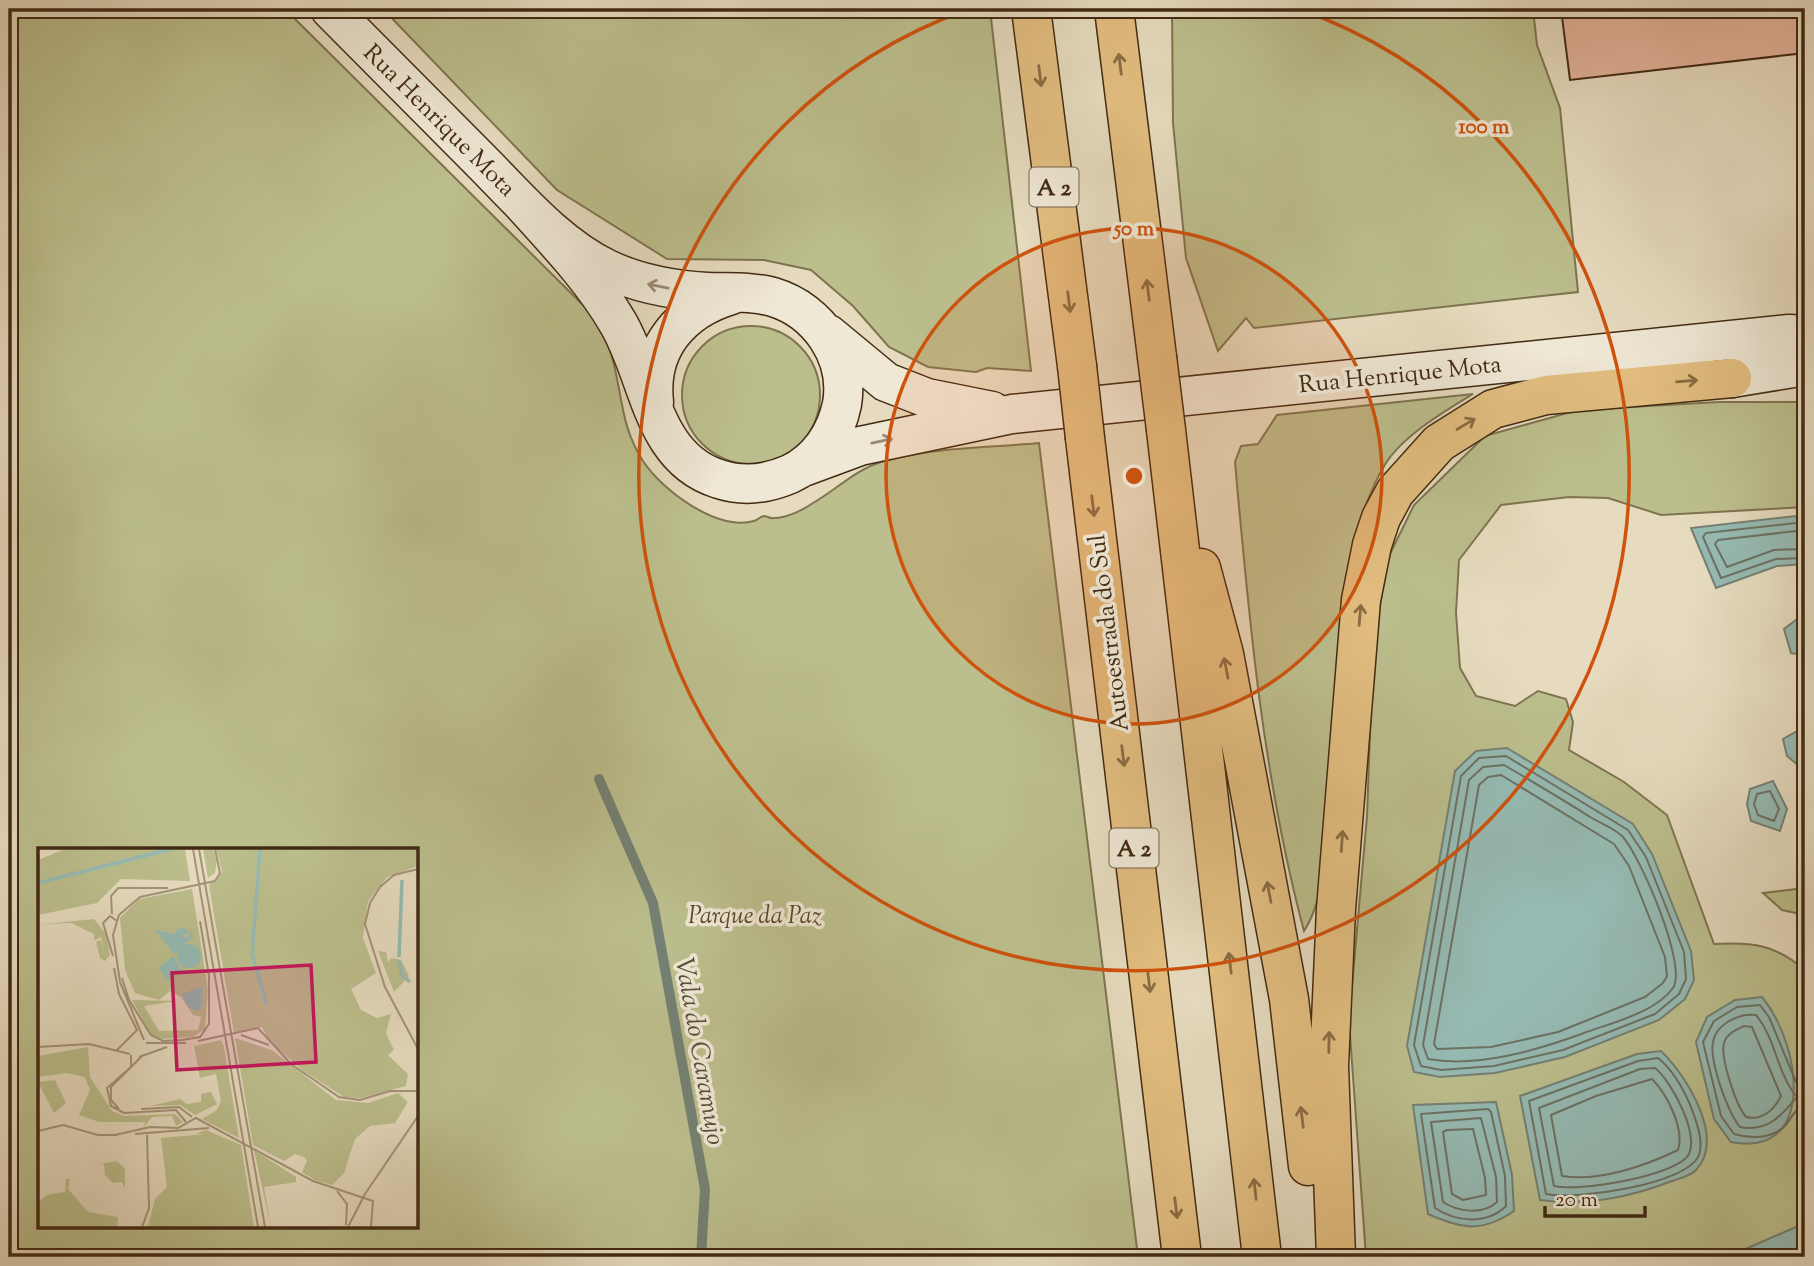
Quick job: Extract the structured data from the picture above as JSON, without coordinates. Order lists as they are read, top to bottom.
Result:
{
  "streets": {
    "highway": ["A 2", "Autoestrada do Sul"],
    "street": ["Rua Henrique Mota"]
  },
  "water": ["Vala do Caramujo"],
  "parks": ["Parque da Paz"],
  "scale_bar": "20 m",
  "rings": ["100 m", "50 m"]
}
